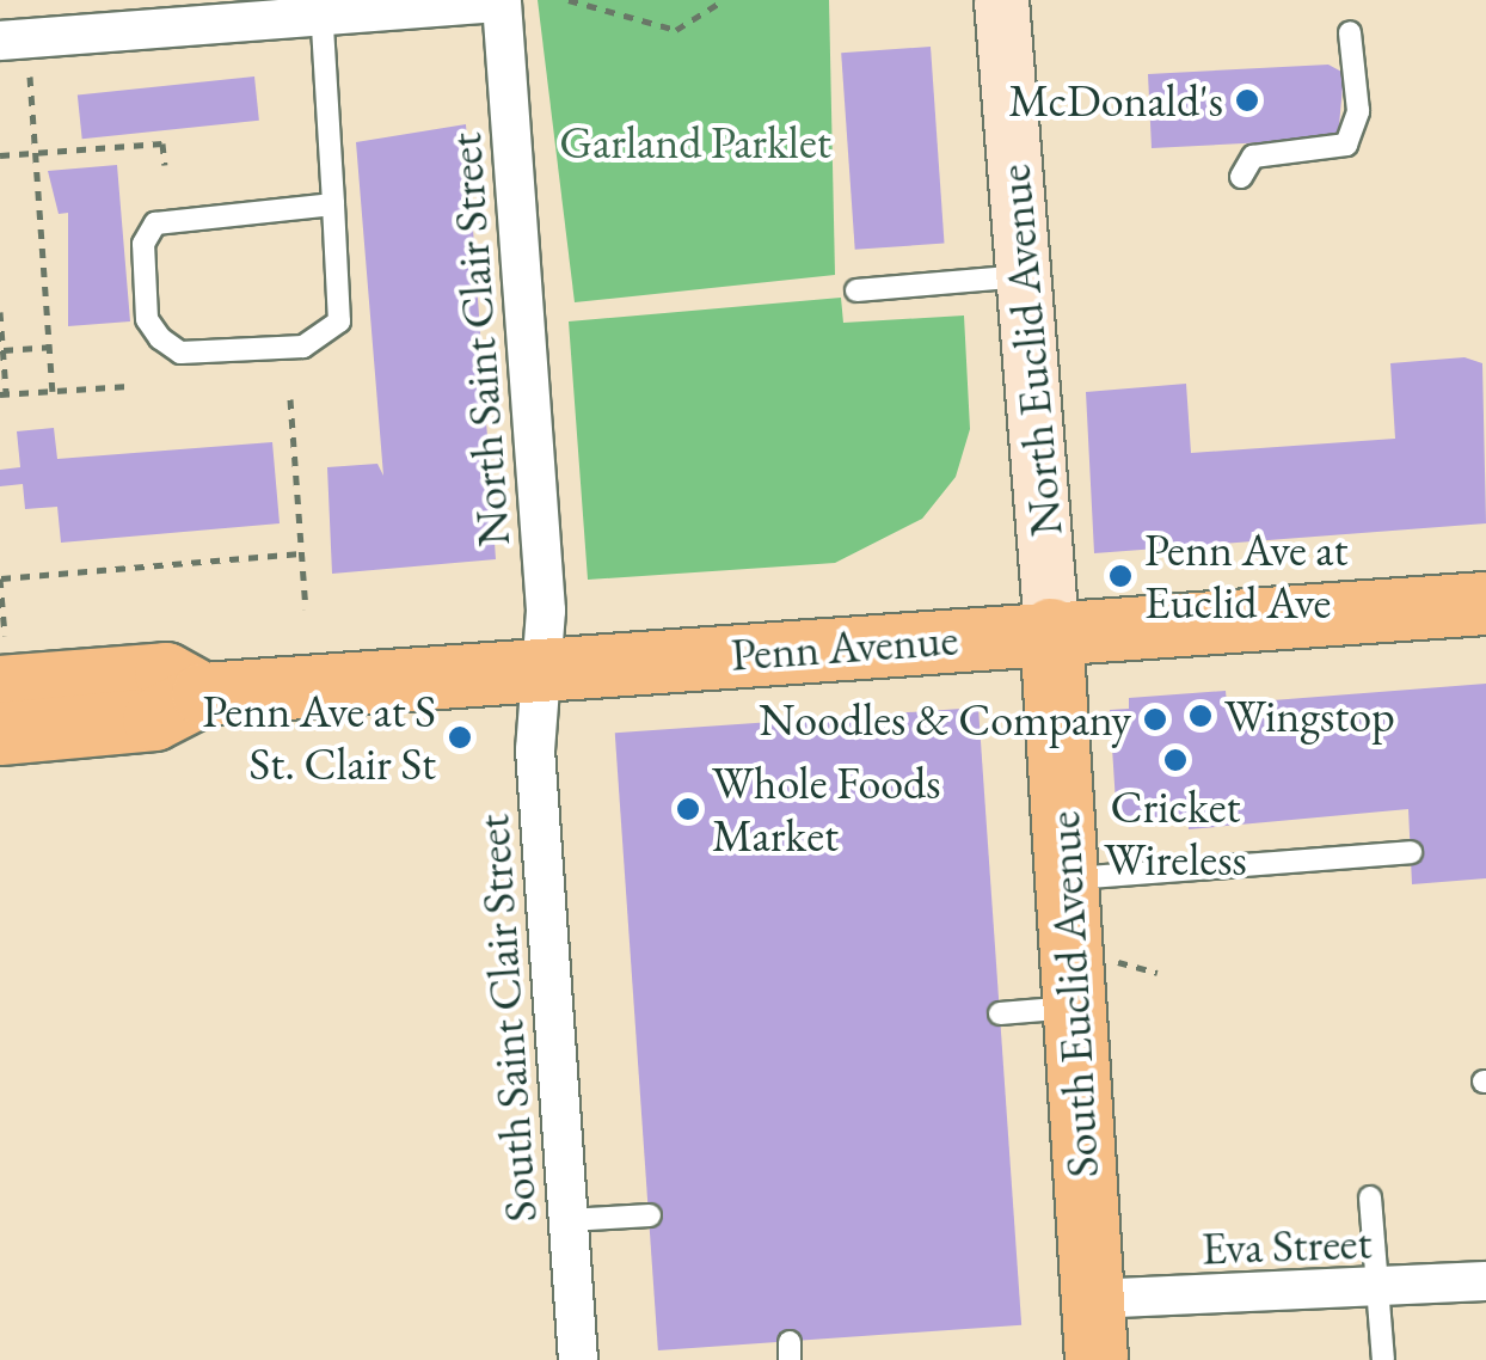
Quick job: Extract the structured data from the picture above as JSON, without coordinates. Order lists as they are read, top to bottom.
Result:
{
  "streets": {
    "main road": ["North Euclid Avenue", "Penn Avenue", "South Euclid Avenue"],
    "street": ["North Saint Clair Street", "South Saint Clair Street", "Eva Street"]
  },
  "crossings": [
    ["North Saint Clair Street", "Penn Avenue"],
    ["North Saint Clair Street", "South Saint Clair Street"],
    ["North Euclid Avenue", "Penn Avenue"],
    ["North Euclid Avenue", "South Euclid Avenue"],
    ["Penn Avenue", "South Euclid Avenue"],
    ["Penn Avenue", "South Saint Clair Street"],
    ["South Euclid Avenue", "Eva Street"]
  ],
  "parks": ["Garland Parklet"],
  "places": [
    "McDonald's",
    "Penn Ave at Euclid Ave",
    "Wingstop",
    "Noodles & Company",
    "Penn Ave at S St. Clair St",
    "Cricket Wireless",
    "Whole Foods Market"
  ]
}
